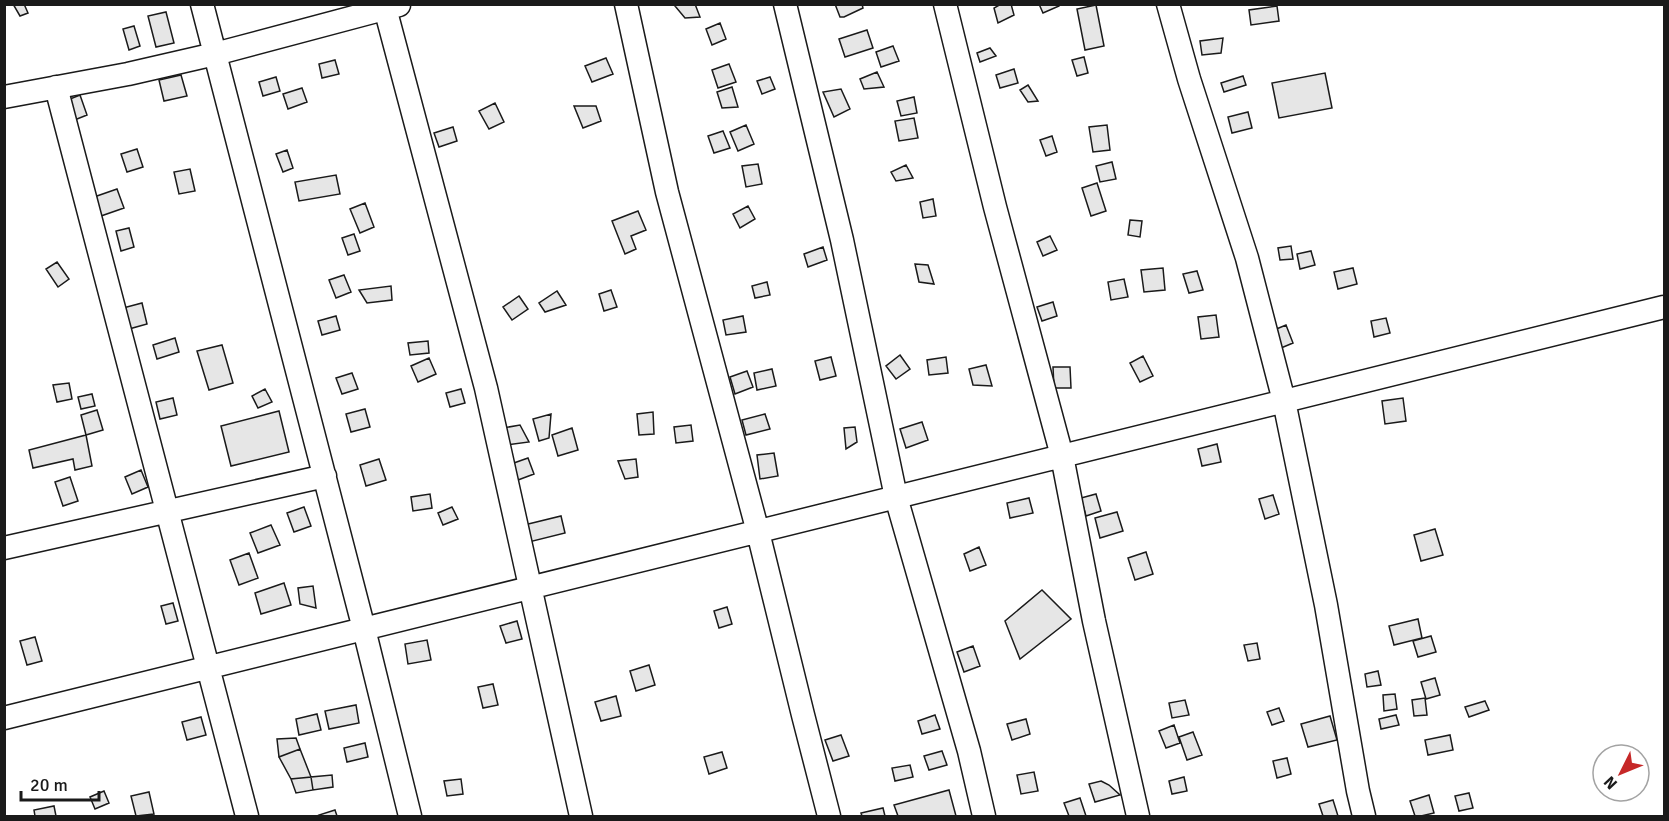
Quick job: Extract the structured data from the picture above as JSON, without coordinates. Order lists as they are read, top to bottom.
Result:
{
  "scale_bar": "20 m",
  "north": "bottom left"
}
